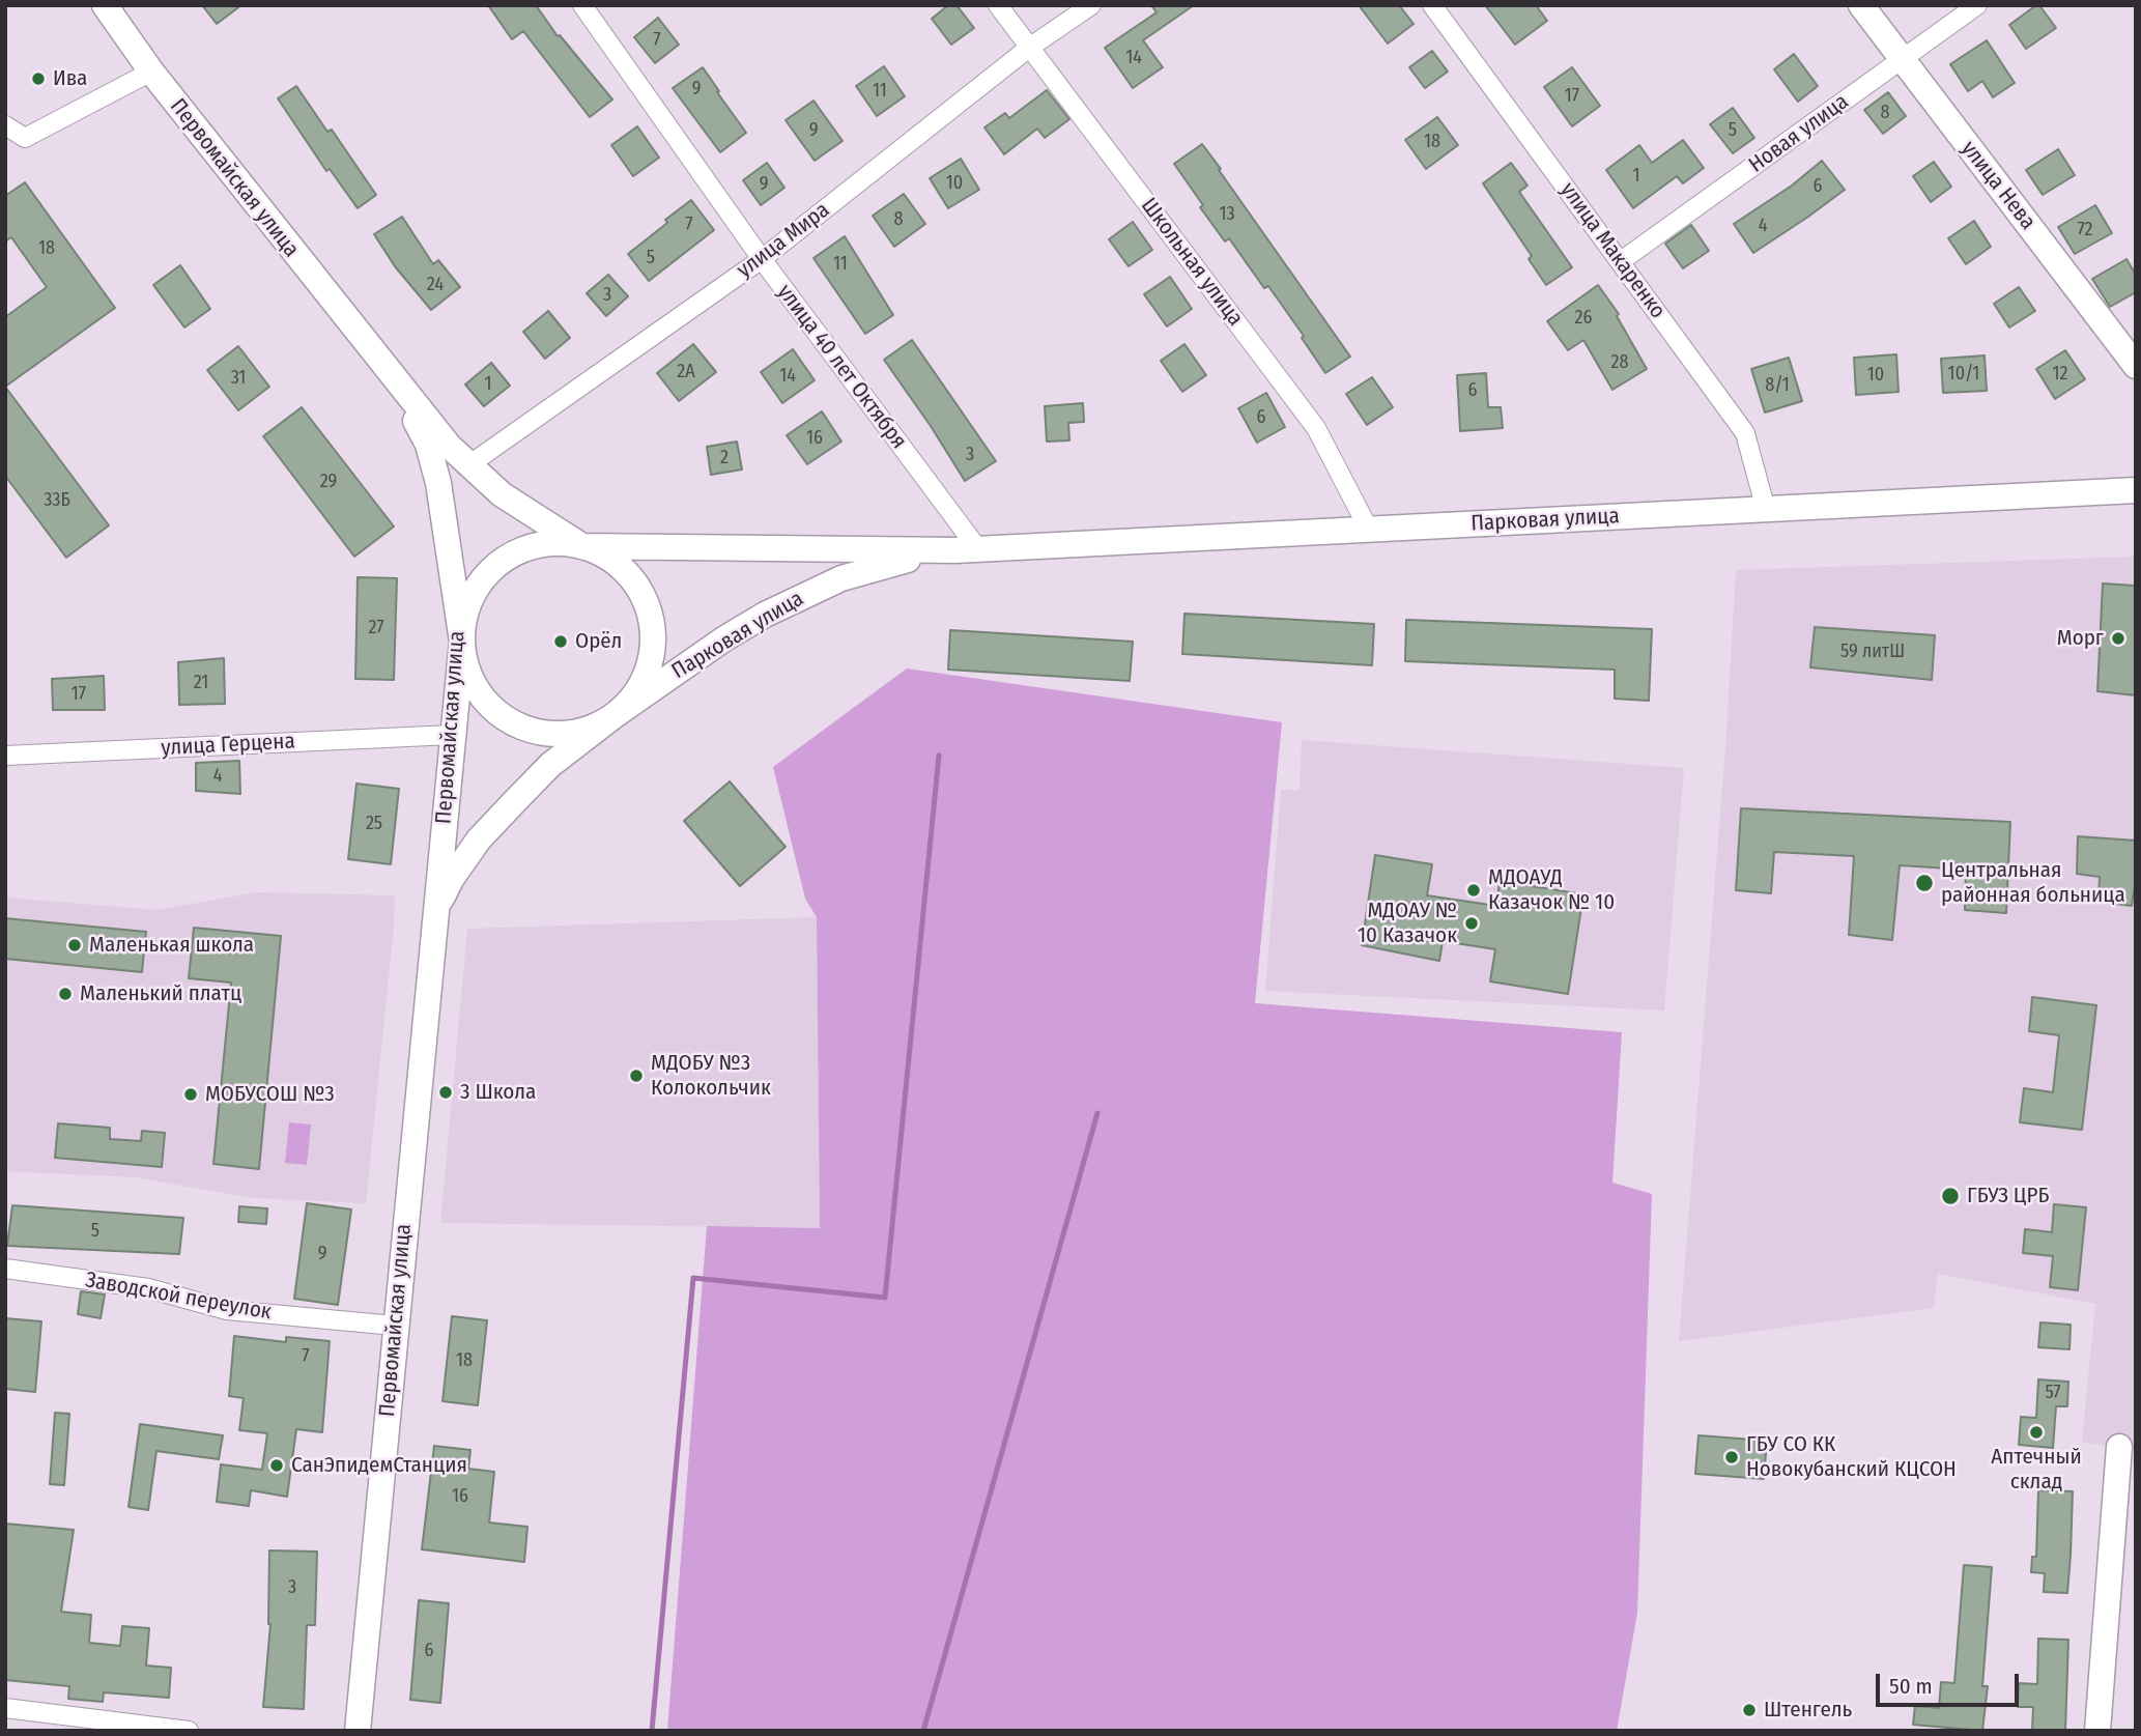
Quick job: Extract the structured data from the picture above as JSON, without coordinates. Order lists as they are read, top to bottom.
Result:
{
  "streets": {
    "main road": ["Первомайская улица", "улица Нева", "Парковая улица"],
    "street": [
      "Новая улица",
      "улица Мира",
      "улица Макаренко",
      "Школьная улица",
      "улица 40 лет Октября",
      "улица Герцена",
      "Заводской переулок"
    ]
  },
  "crossings": [
    ["Новая улица", "улица Нева"],
    ["Новая улица", "улица Макаренко"],
    ["Первомайская улица", "улица Мира"],
    ["Первомайская улица", "Парковая улица"],
    ["Первомайская улица", "улица Герцена"],
    ["Первомайская улица", "Заводской переулок"],
    ["улица Мира", "Школьная улица"],
    ["улица Мира", "улица 40 лет Октября"],
    ["улица Макаренко", "Парковая улица"],
    ["Школьная улица", "Парковая улица"],
    ["улица 40 лет Октября", "Парковая улица"]
  ],
  "places": [
    "Ива",
    "Морг",
    "Орёл",
    "Центральная районная больница",
    "МДОАУД Казачок № 10",
    "МДОАУ № 10 Казачок",
    "Маленькая школа",
    "Маленький платц",
    "МДОБУ №3 Колокольчик",
    "3 Школа",
    "МОБУСОШ №3",
    "ГБУЗ ЦРБ",
    "Аптечный склад",
    "ГБУ СО КК Новокубанский КЦСОН",
    "СанЭпидемСтанция",
    "Штенгель"
  ],
  "house_numbers": [
    "7",
    "14",
    "9",
    "11",
    "17",
    "8",
    "9",
    "5",
    "18",
    "1",
    "10",
    "9",
    "6",
    "13",
    "8",
    "7",
    "4",
    "72",
    "18",
    "5",
    "11",
    "24",
    "3",
    "26",
    "28",
    "2А",
    "10/1",
    "12",
    "10",
    "14",
    "31",
    "1",
    "8/1",
    "6",
    "6",
    "16",
    "3",
    "2",
    "29",
    "33Б",
    "27",
    "59 литШ",
    "21",
    "17",
    "4",
    "25",
    "5",
    "9",
    "7",
    "18",
    "57",
    "16",
    "3",
    "6"
  ],
  "scale_bar": "50 m"
}
